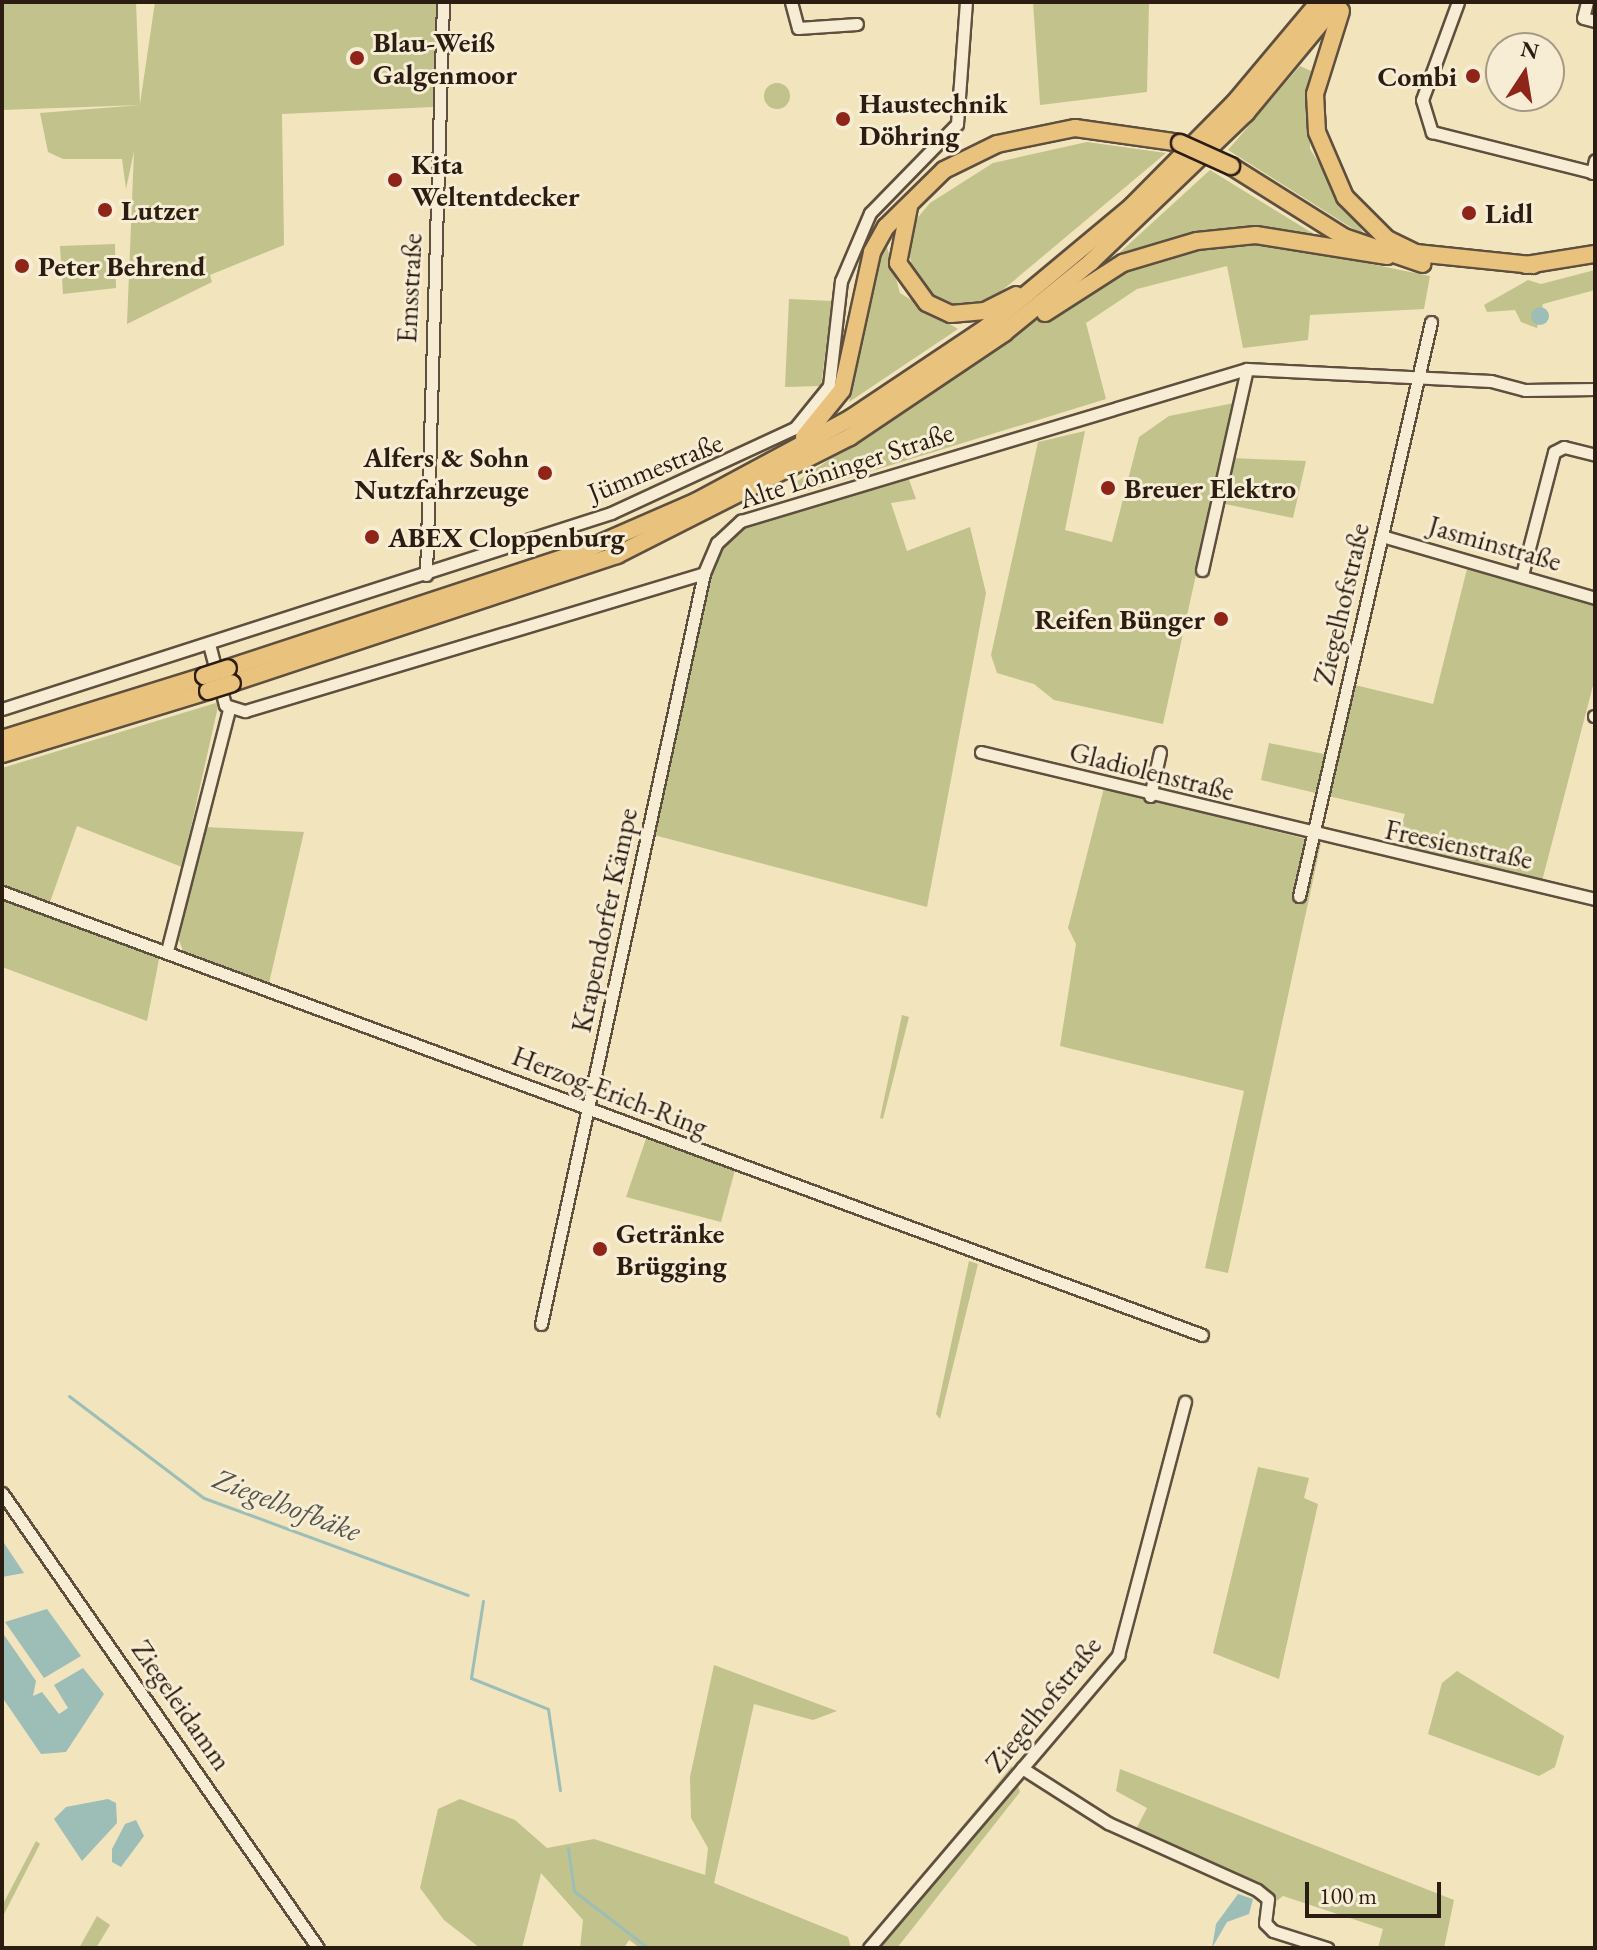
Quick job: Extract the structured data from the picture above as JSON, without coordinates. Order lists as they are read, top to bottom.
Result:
{
  "streets": {
    "street": [
      "Emsstraße",
      "Alte Löninger Straße",
      "Jümmestraße",
      "Jasminstraße",
      "Ziegelhofstraße",
      "Gladiolenstraße",
      "Freesienstraße",
      "Krapendorfer Kämpe",
      "Herzog-Erich-Ring",
      "Ziegeleidamm"
    ]
  },
  "crossings": [
    ["Emsstraße", "Jümmestraße"],
    ["Alte Löninger Straße", "Ziegelhofstraße"],
    ["Alte Löninger Straße", "Krapendorfer Kämpe"],
    ["Jasminstraße", "Ziegelhofstraße"],
    ["Ziegelhofstraße", "Gladiolenstraße"],
    ["Ziegelhofstraße", "Freesienstraße"],
    ["Gladiolenstraße", "Freesienstraße"],
    ["Krapendorfer Kämpe", "Herzog-Erich-Ring"]
  ],
  "water": ["Ziegelhofbäke"],
  "places": [
    "Blau-Weiß Galgenmoor",
    "Combi",
    "Haustechnik Döhring",
    "Kita Weltentdecker",
    "Lutzer",
    "Lidl",
    "Peter Behrend",
    "Alfers & Sohn Nutzfahrzeuge",
    "Breuer Elektro",
    "ABEX Cloppenburg",
    "Reifen Bünger",
    "Getränke Brügging"
  ],
  "scale_bar": "100 m",
  "north": "top"
}
